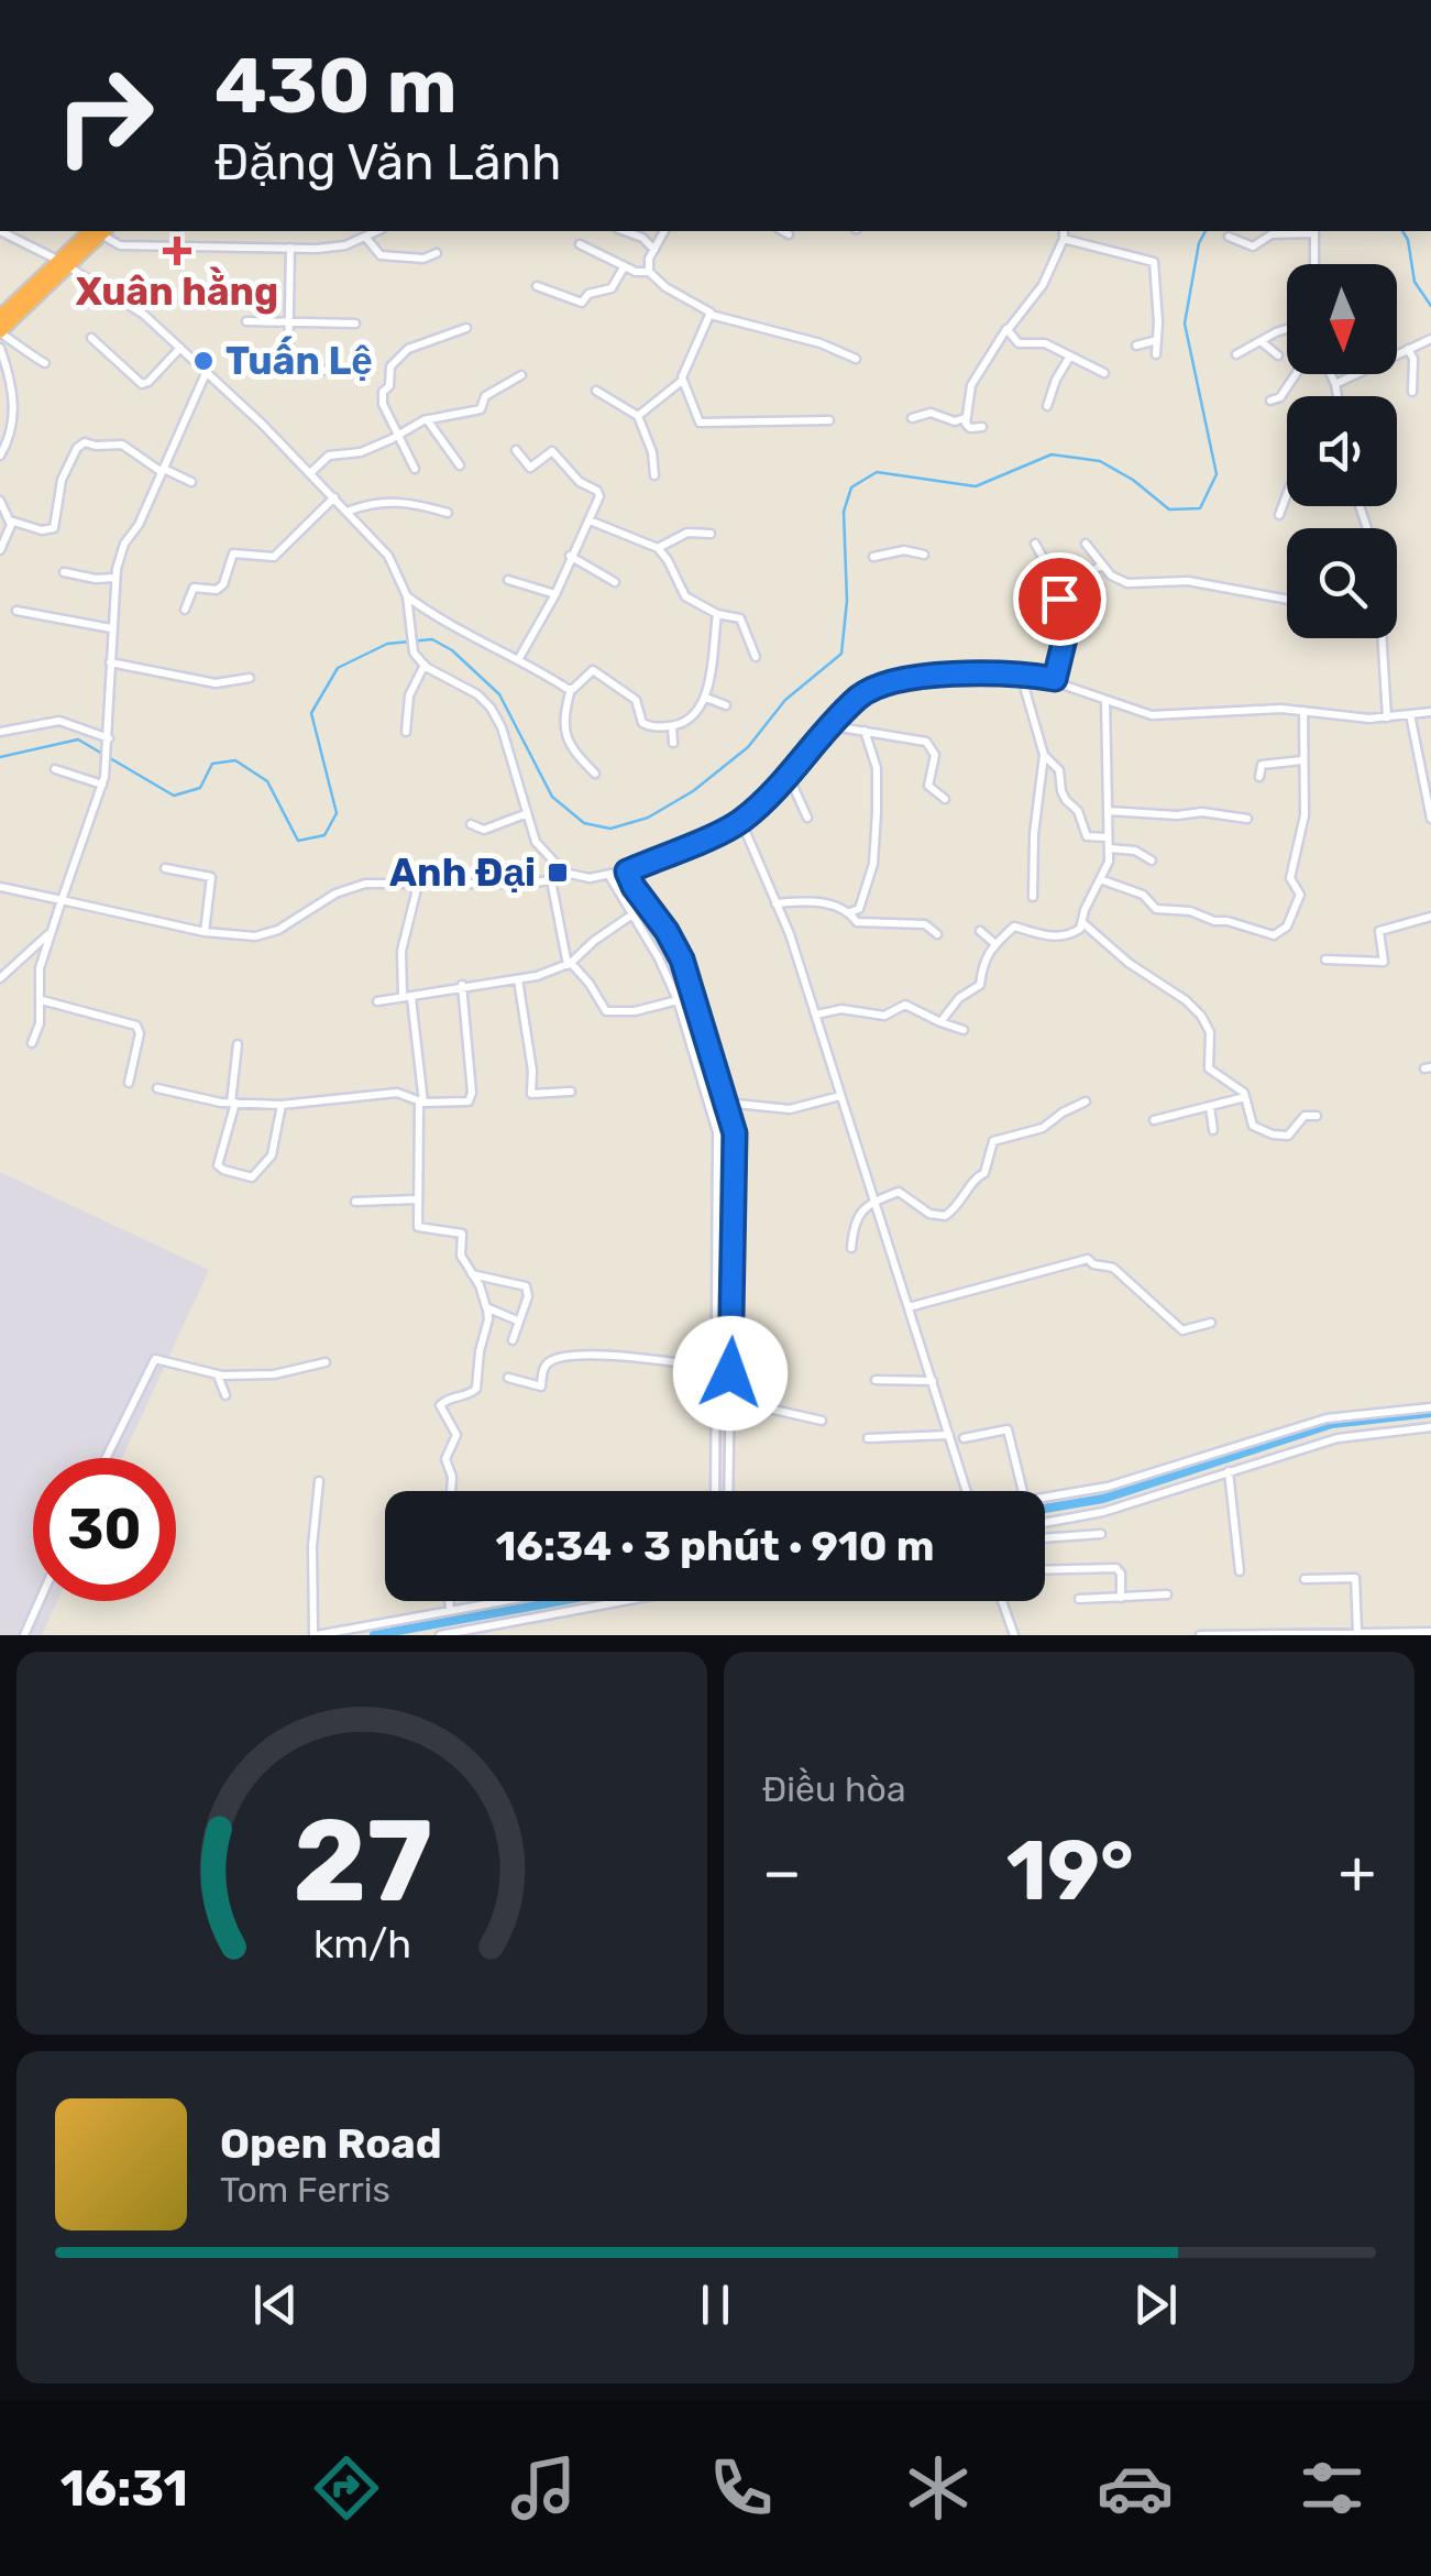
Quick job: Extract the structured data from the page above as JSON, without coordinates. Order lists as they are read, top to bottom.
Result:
{
  "places": {
    "health": ["Xuân hằng"],
    "other": ["Tuấn Lệ"],
    "transit": ["Anh Đại"]
  },
  "north": "bottom",
  "page": {
    "turn": ["430 m", "Đặng Văn Lãnh"],
    "limit": "30",
    "trip": "16:34 · 3 phút · 910 m",
    "tile": "Điều hòa",
    "heat": ["−", "19°", "+"],
    "song": ["Open Road", "Tom Ferris"],
    "tabs": "16:31",
    "gauge": ["27", "km/h"]
  }
}
